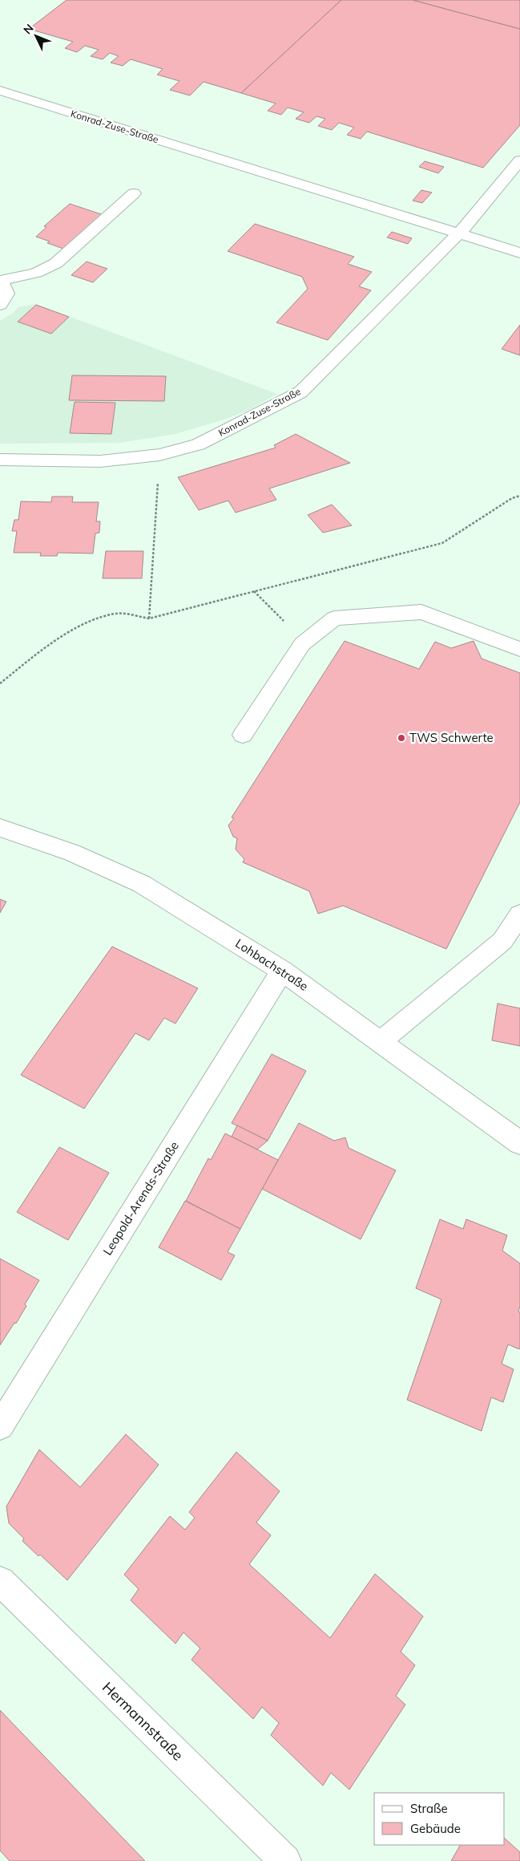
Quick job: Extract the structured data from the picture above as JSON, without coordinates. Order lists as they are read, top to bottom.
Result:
{
  "streets": {
    "street": [
      "Konrad-Zuse-Straße",
      "Lohbachstraße",
      "Leopold-Arends-Straße",
      "Hermannstraße"
    ]
  },
  "crossings": [
    ["Lohbachstraße", "Leopold-Arends-Straße"]
  ],
  "places": ["TWS Schwerte"],
  "legend": ["Straße", "Gebäude"],
  "north": "top left"
}
